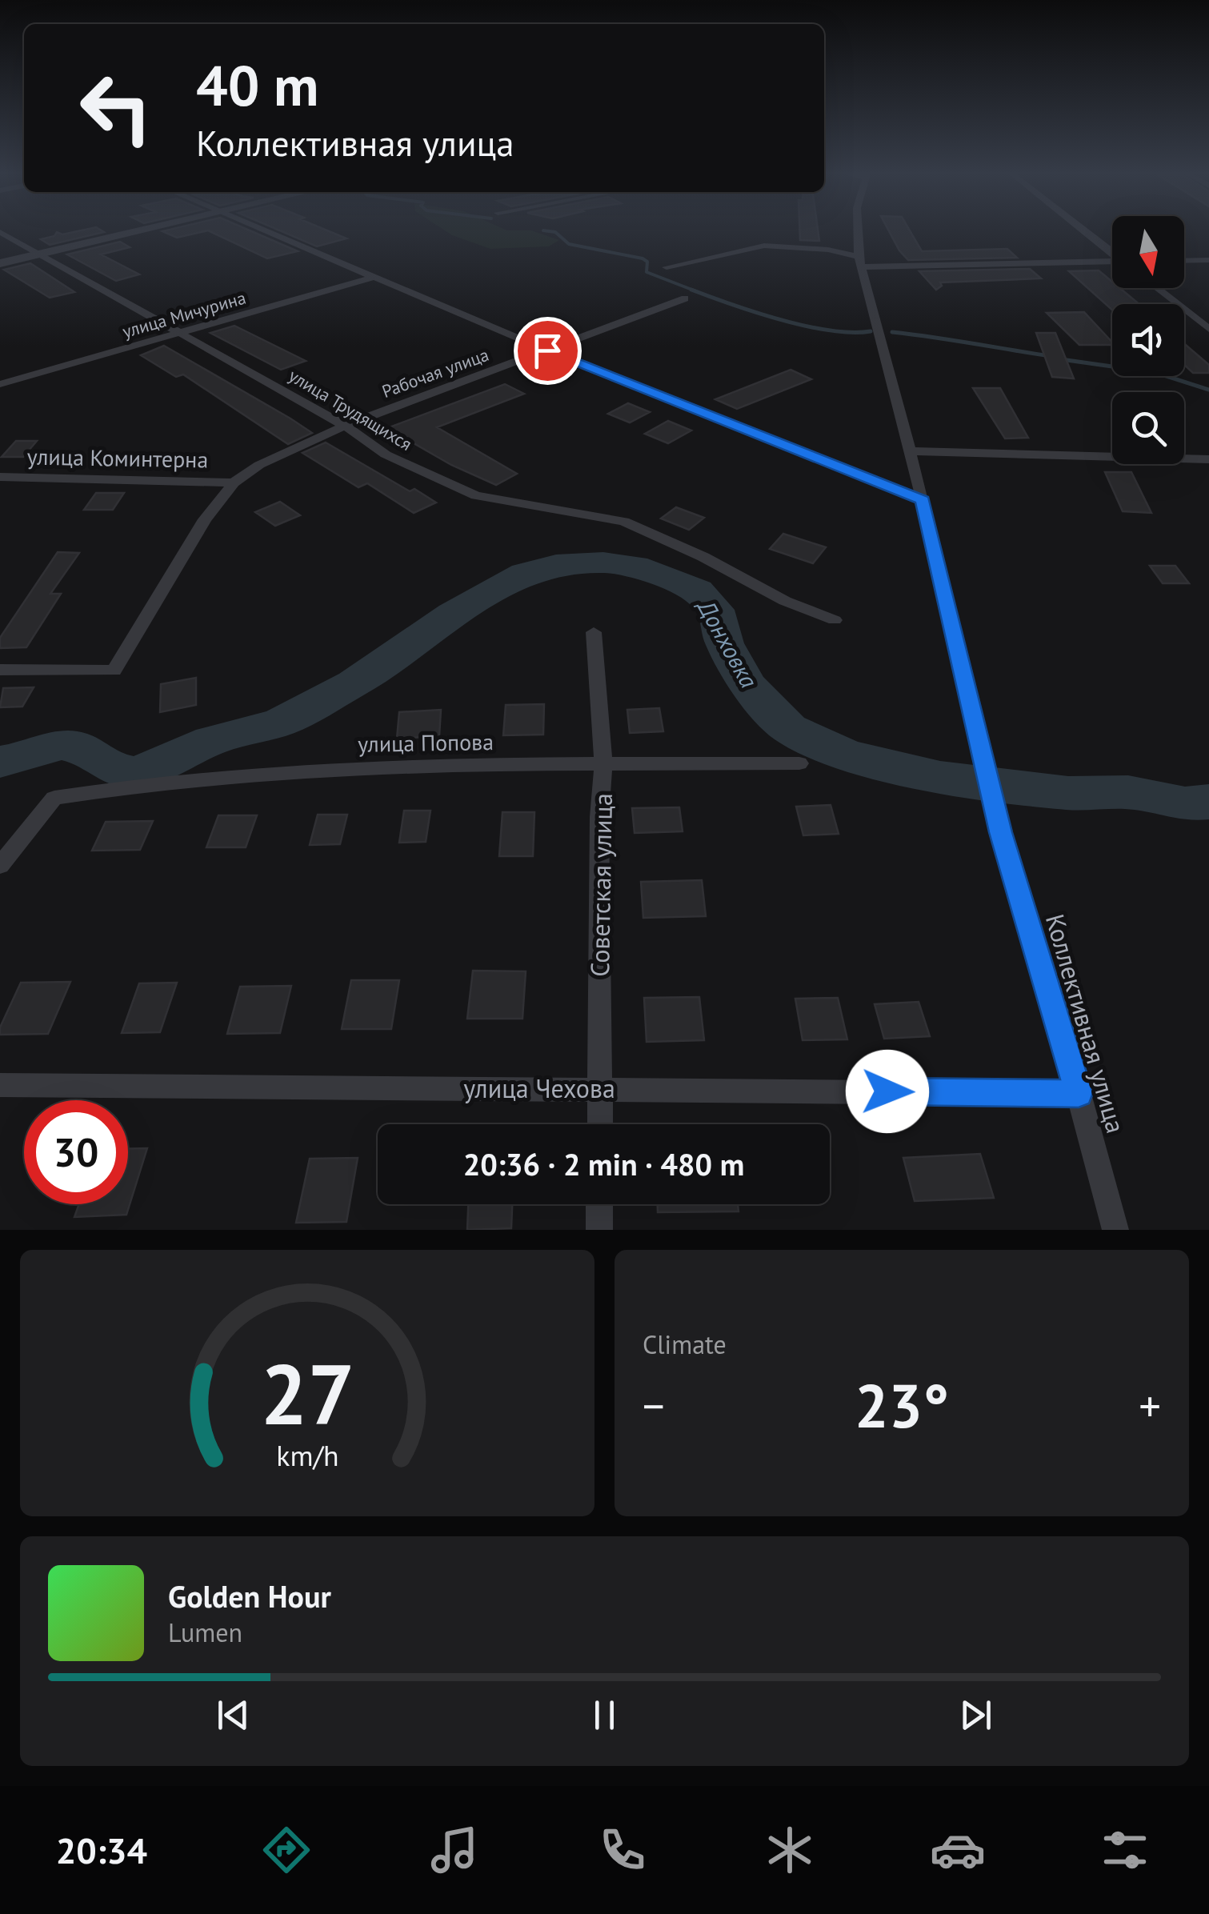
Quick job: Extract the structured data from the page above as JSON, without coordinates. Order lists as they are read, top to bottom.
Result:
{
  "streets": {
    "street": [
      "улица Мичурина",
      "Рабочая улица",
      "улица Трудящихся",
      "улица Коминтерна",
      "улица Попова",
      "Советская улица",
      "Коллективная улица",
      "улица Чехова"
    ]
  },
  "crossings": [
    ["улица Мичурина", "улица Трудящихся"],
    ["Рабочая улица", "улица Трудящихся"],
    ["Рабочая улица", "улица Коминтерна"],
    ["улица Попова", "Советская улица"],
    ["Советская улица", "улица Чехова"],
    ["Коллективная улица", "улица Чехова"]
  ],
  "water": ["Донховка"],
  "north": "bottom",
  "page": {
    "turn": ["40 m", "Коллективная улица"],
    "limit": "30",
    "trip": "20:36 · 2 min · 480 m",
    "tile": "Climate",
    "heat": ["−", "23°", "+"],
    "song": ["Golden Hour", "Lumen"],
    "tabs": "20:34",
    "gauge": ["27", "km/h"]
  }
}
